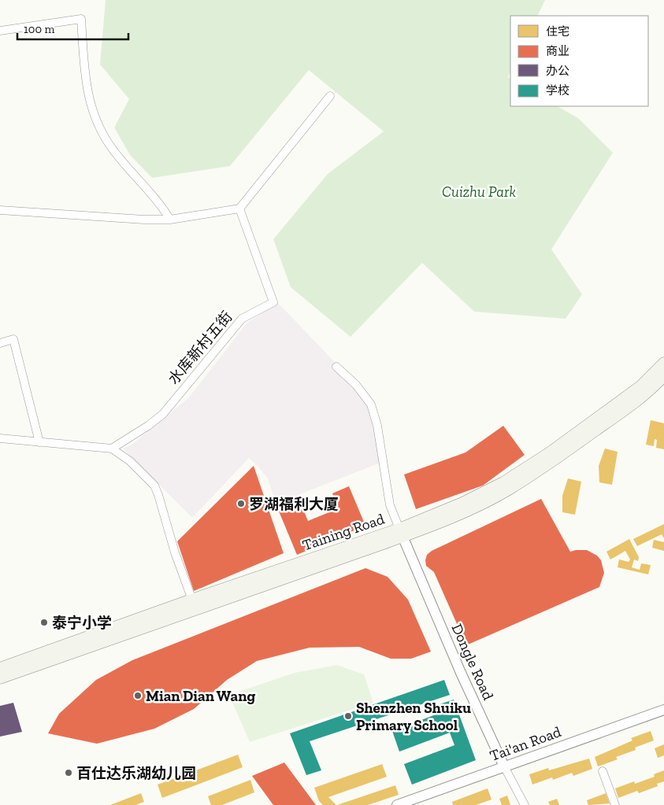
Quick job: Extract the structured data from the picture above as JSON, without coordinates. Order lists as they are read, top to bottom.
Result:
{
  "streets": {
    "main road": ["Taining Road"],
    "street": ["水库新村五街", "Dongle Road", "Tai'an Road"]
  },
  "crossings": [
    ["Taining Road", "Dongle Road"],
    ["Dongle Road", "Tai'an Road"]
  ],
  "parks": ["Cuizhu Park"],
  "places": [
    "罗湖福利大厦",
    "泰宁小学",
    "Mian Dian Wang",
    "Shenzhen Shuiku Primary School",
    "百仕达乐湖幼儿园"
  ],
  "legend": [
    "住宅",
    "商业",
    "办公",
    "学校"
  ],
  "scale_bar": "100 m"
}
